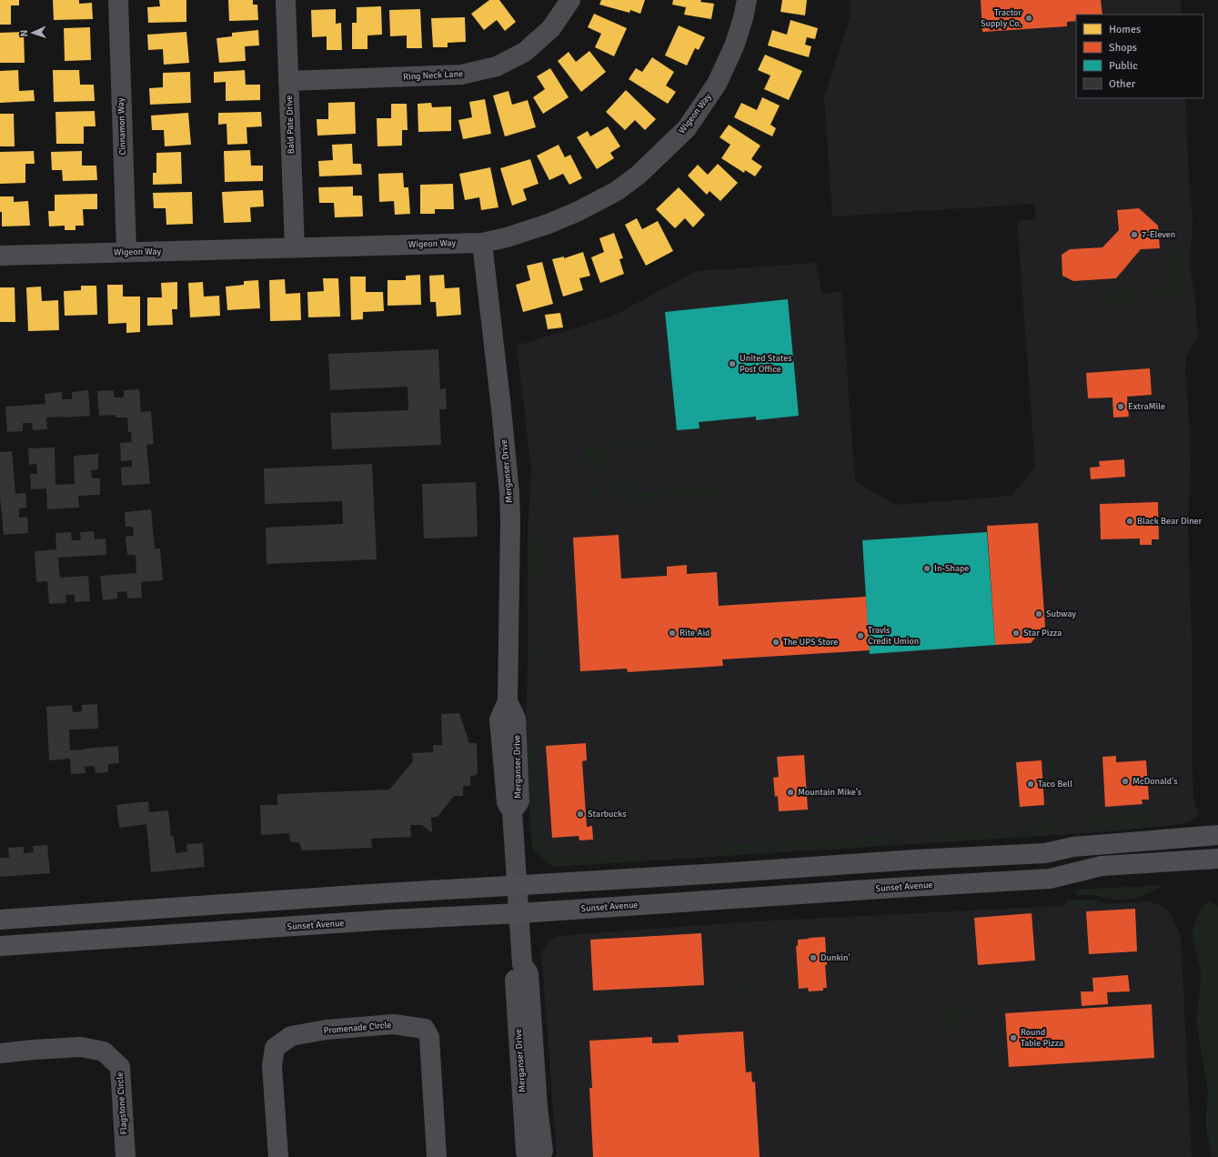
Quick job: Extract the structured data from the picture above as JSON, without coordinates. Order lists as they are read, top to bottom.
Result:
{
  "streets": {
    "main road": ["Sunset Avenue"],
    "street": [
      "Ring Neck Lane",
      "Wigeon Way",
      "Bald Pate Drive",
      "Cinnamon Way",
      "Merganser Drive",
      "Promenade Circle",
      "Flagstone Circle"
    ]
  },
  "crossings": [
    ["Ring Neck Lane", "Bald Pate Drive"],
    ["Wigeon Way", "Bald Pate Drive"],
    ["Wigeon Way", "Cinnamon Way"],
    ["Wigeon Way", "Merganser Drive"],
    ["Merganser Drive", "Sunset Avenue"]
  ],
  "places": [
    "Tractor Supply Co.",
    "7-Eleven",
    "United States Post Office",
    "ExtraMile",
    "Black Bear Diner",
    "In-Shape",
    "Subway",
    "Rite Aid",
    "Star Pizza",
    "Travis Credit Umion",
    "The UPS Store",
    "McDonald's",
    "Taco Bell",
    "Mountain Mike's",
    "Starbucks",
    "Dunkin'",
    "Round Table Pizza"
  ],
  "legend": [
    "Homes",
    "Shops",
    "Public",
    "Other"
  ],
  "north": "left"
}
